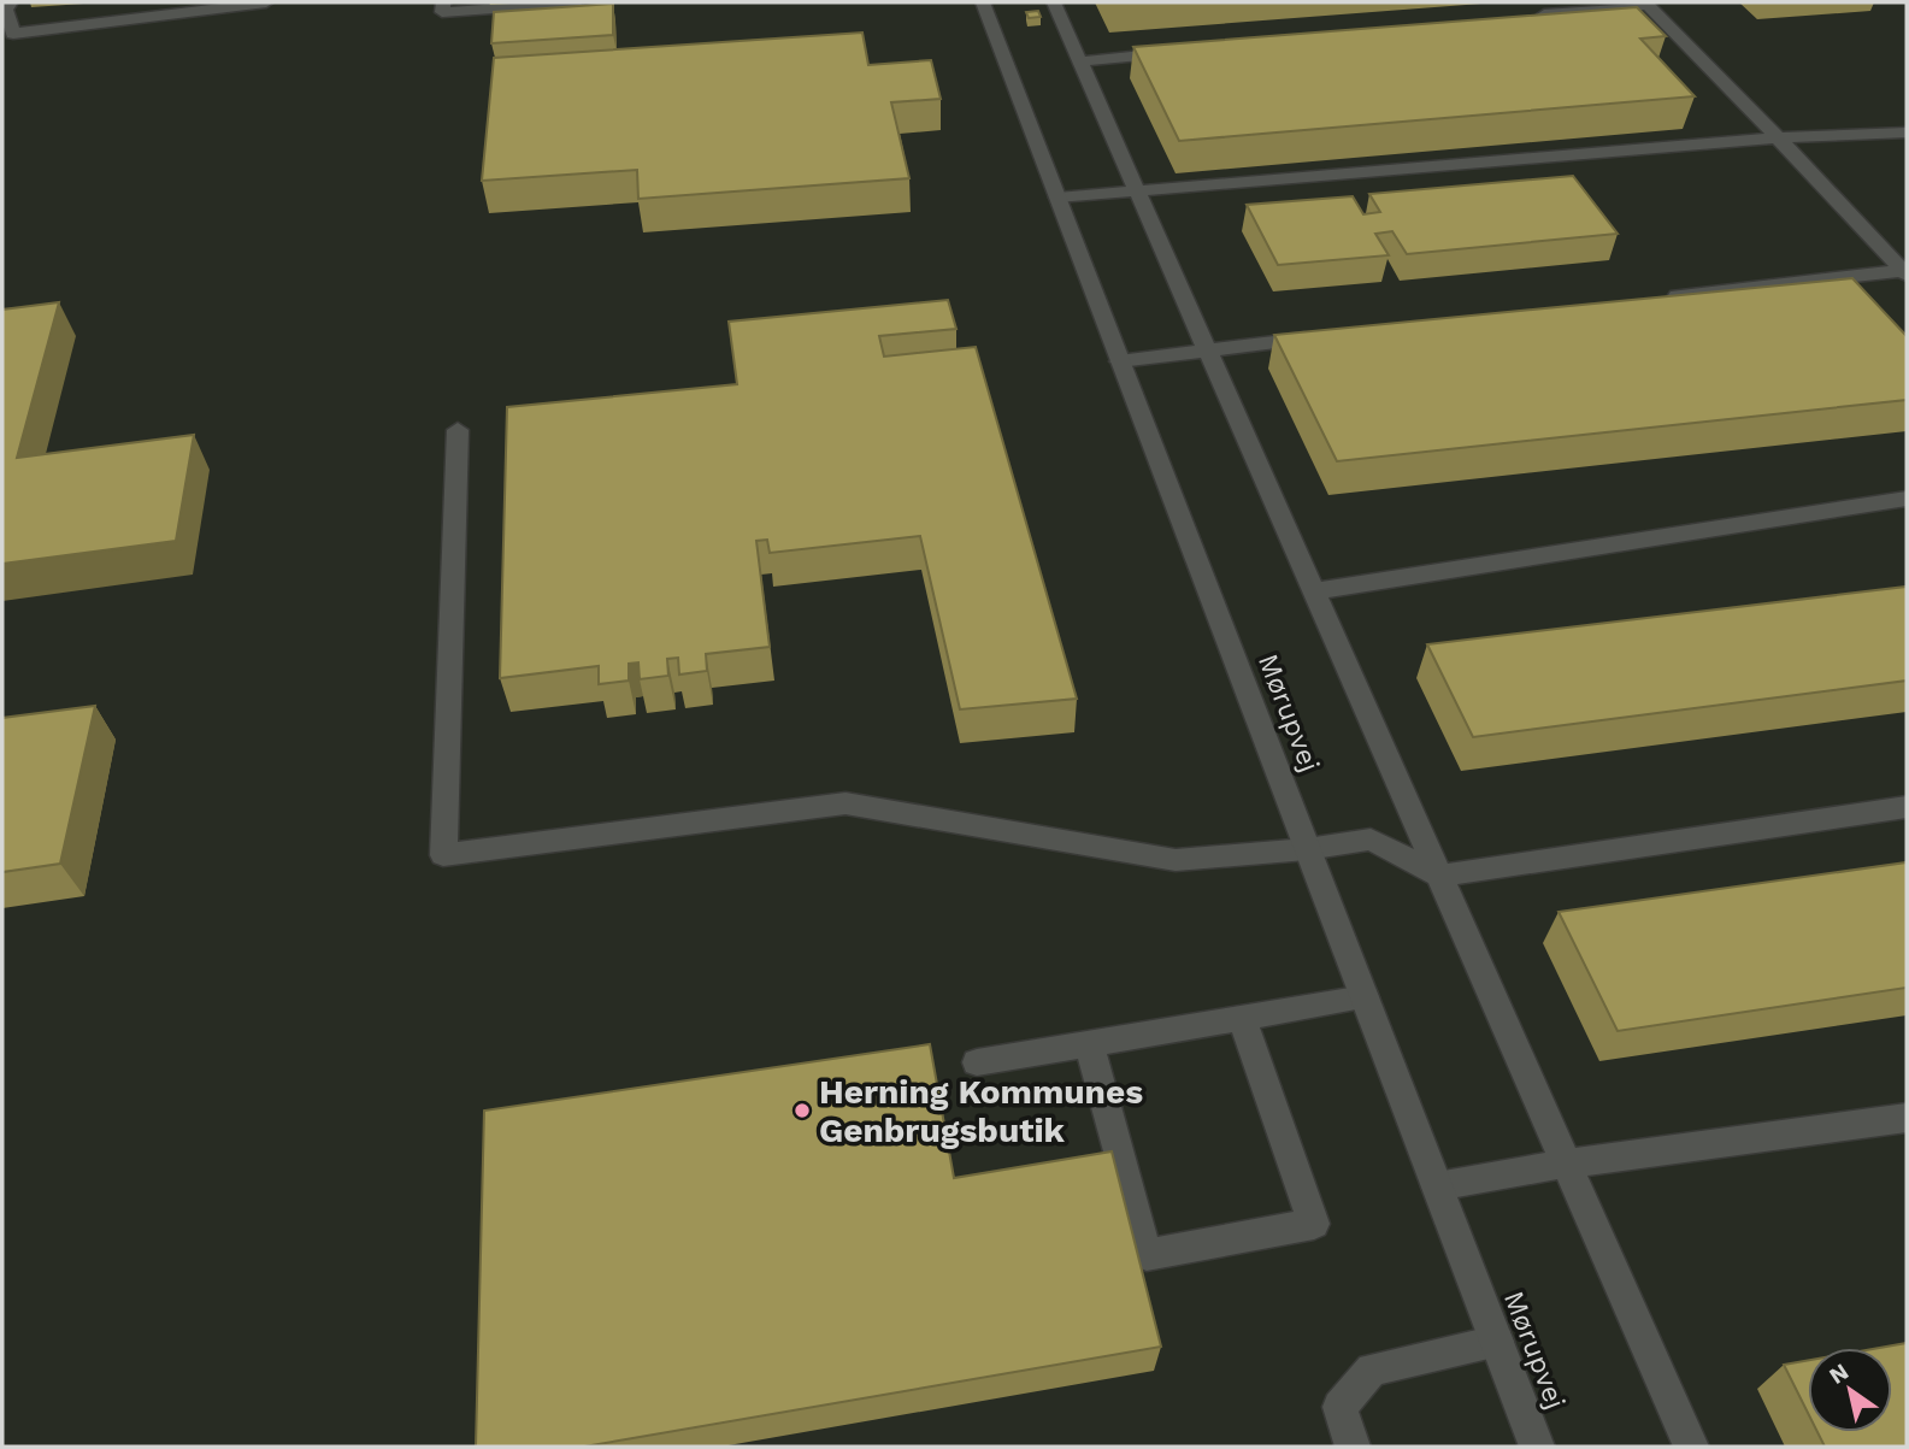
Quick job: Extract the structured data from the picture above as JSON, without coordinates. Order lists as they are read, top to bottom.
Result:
{
  "streets": {
    "street": ["Mørupvej"]
  },
  "places": ["Herning Kommunes Genbrugsbutik"],
  "north": "top left"
}
